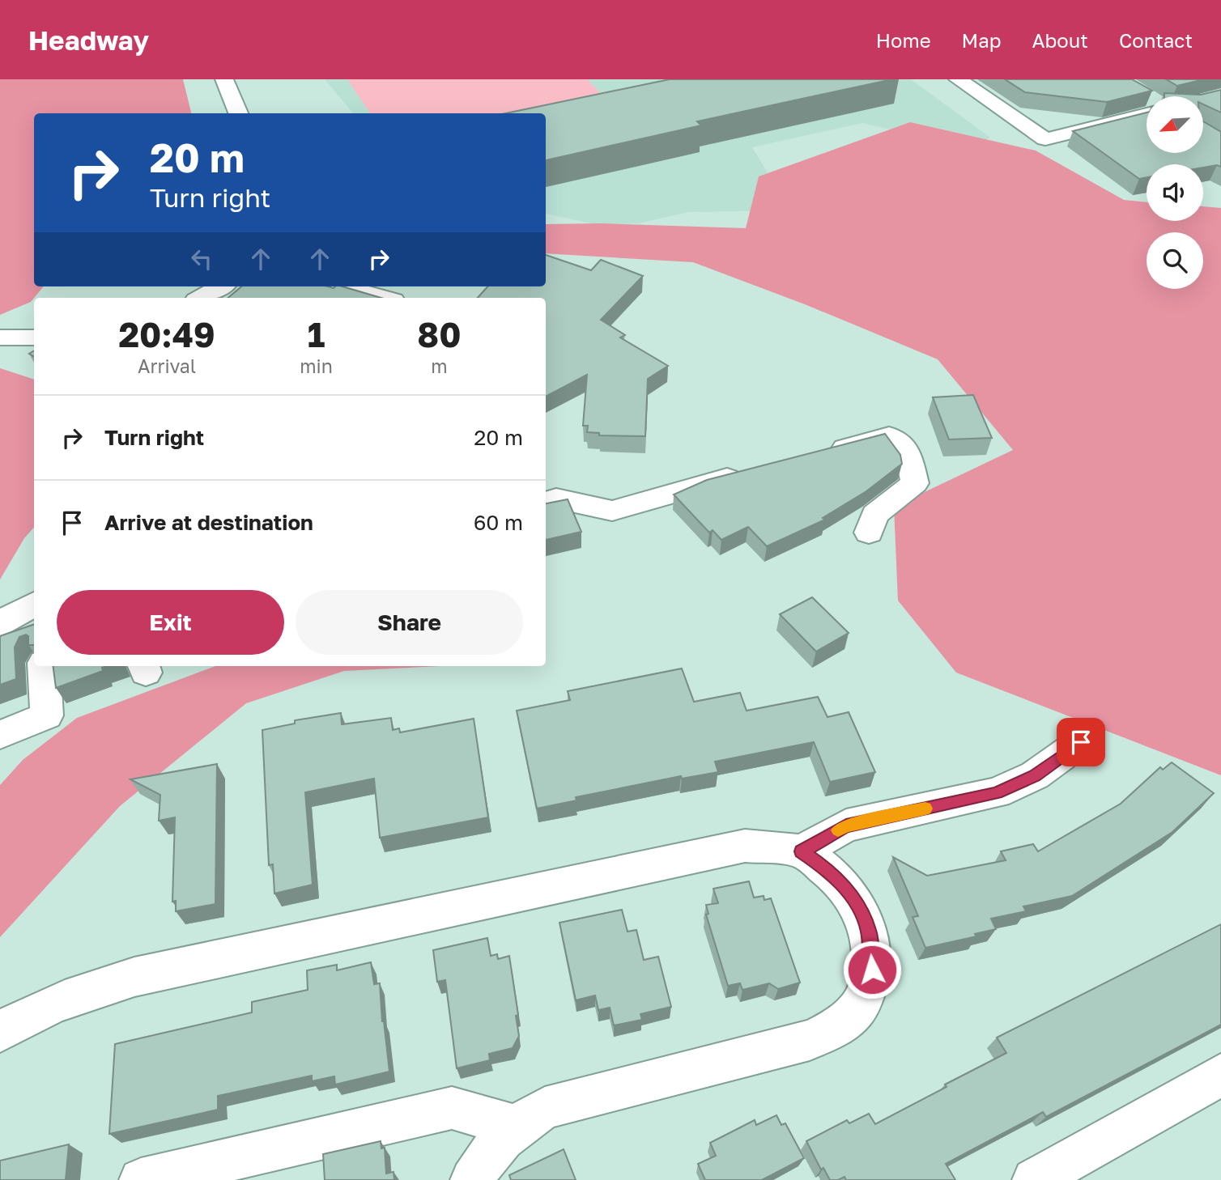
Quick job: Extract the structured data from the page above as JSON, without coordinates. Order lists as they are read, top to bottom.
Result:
{
  "north": "bottom left",
  "page": {
    "header": "Headway",
    "nav": [
      "Home",
      "Map",
      "About",
      "Contact"
    ],
    "turn": ["20 m", "Turn right"],
    "eta": [
      "20:49",
      "Arrival",
      "1",
      "min",
      "80",
      "m"
    ],
    "list": [
      {
        "name": "Turn right",
        "value": "20 m"
      },
      {
        "name": "Arrive at destination",
        "value": "60 m"
      }
    ],
    "buttons": ["Exit", "Share"]
  }
}
